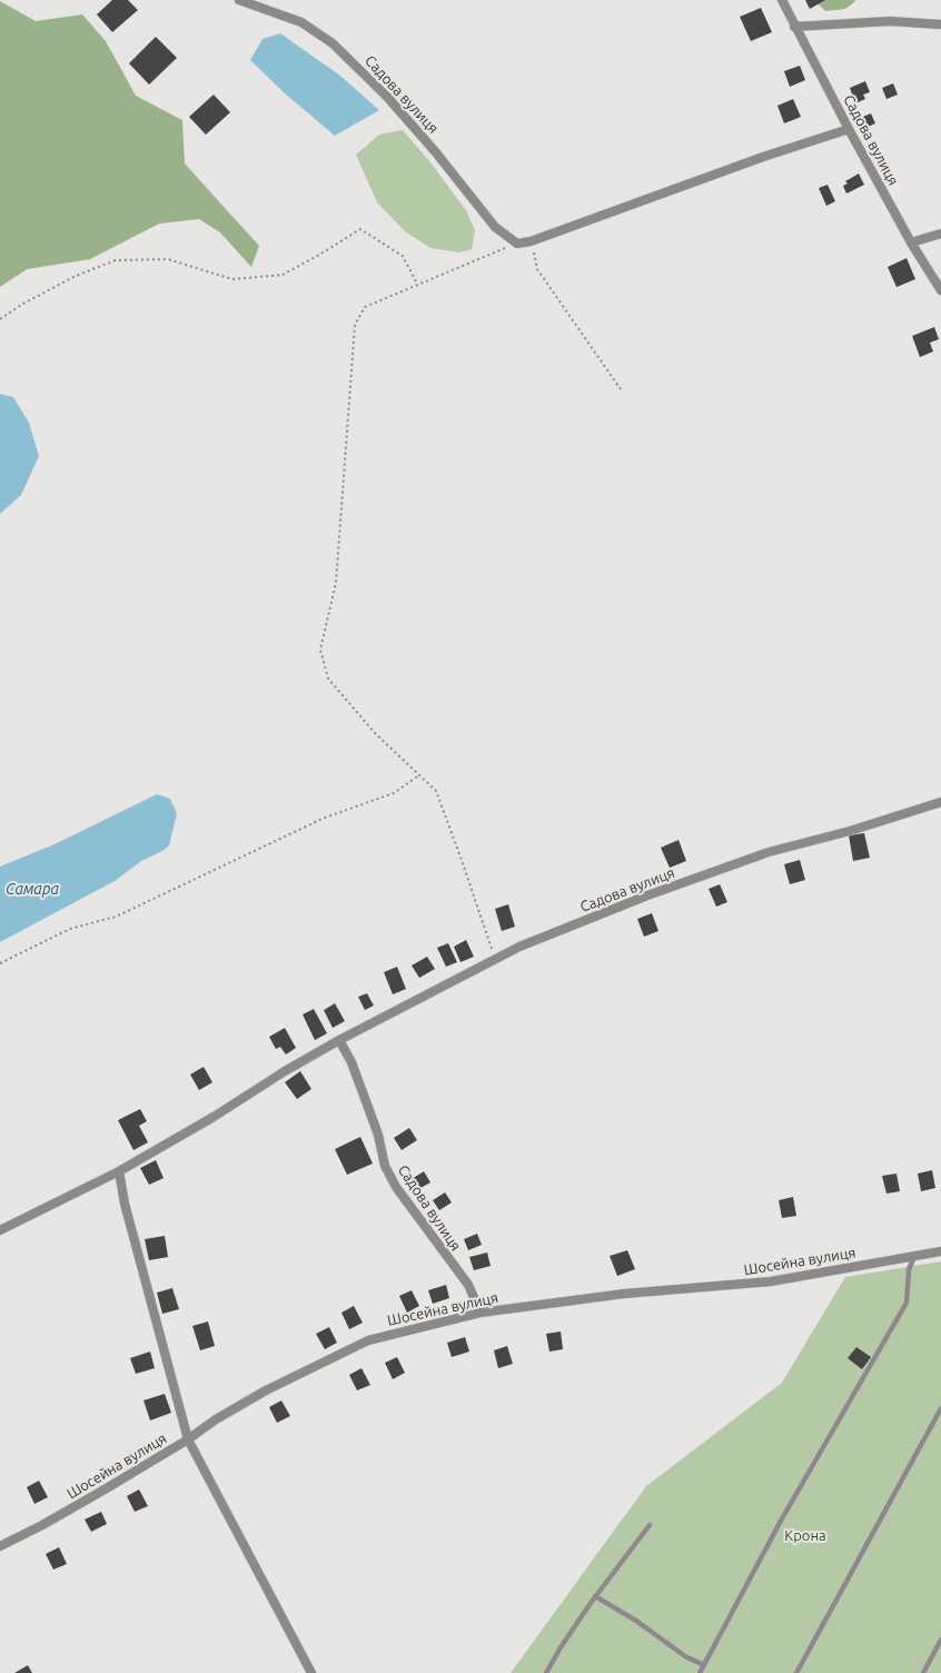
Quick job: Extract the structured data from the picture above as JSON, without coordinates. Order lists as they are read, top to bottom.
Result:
{
  "streets": {
    "street": ["Садова вулиця", "Шосейна вулиця"]
  },
  "crossings": [
    ["Садова вулиця", "Шосейна вулиця"]
  ],
  "water": ["Самара"],
  "parks": ["Крона"]
}
